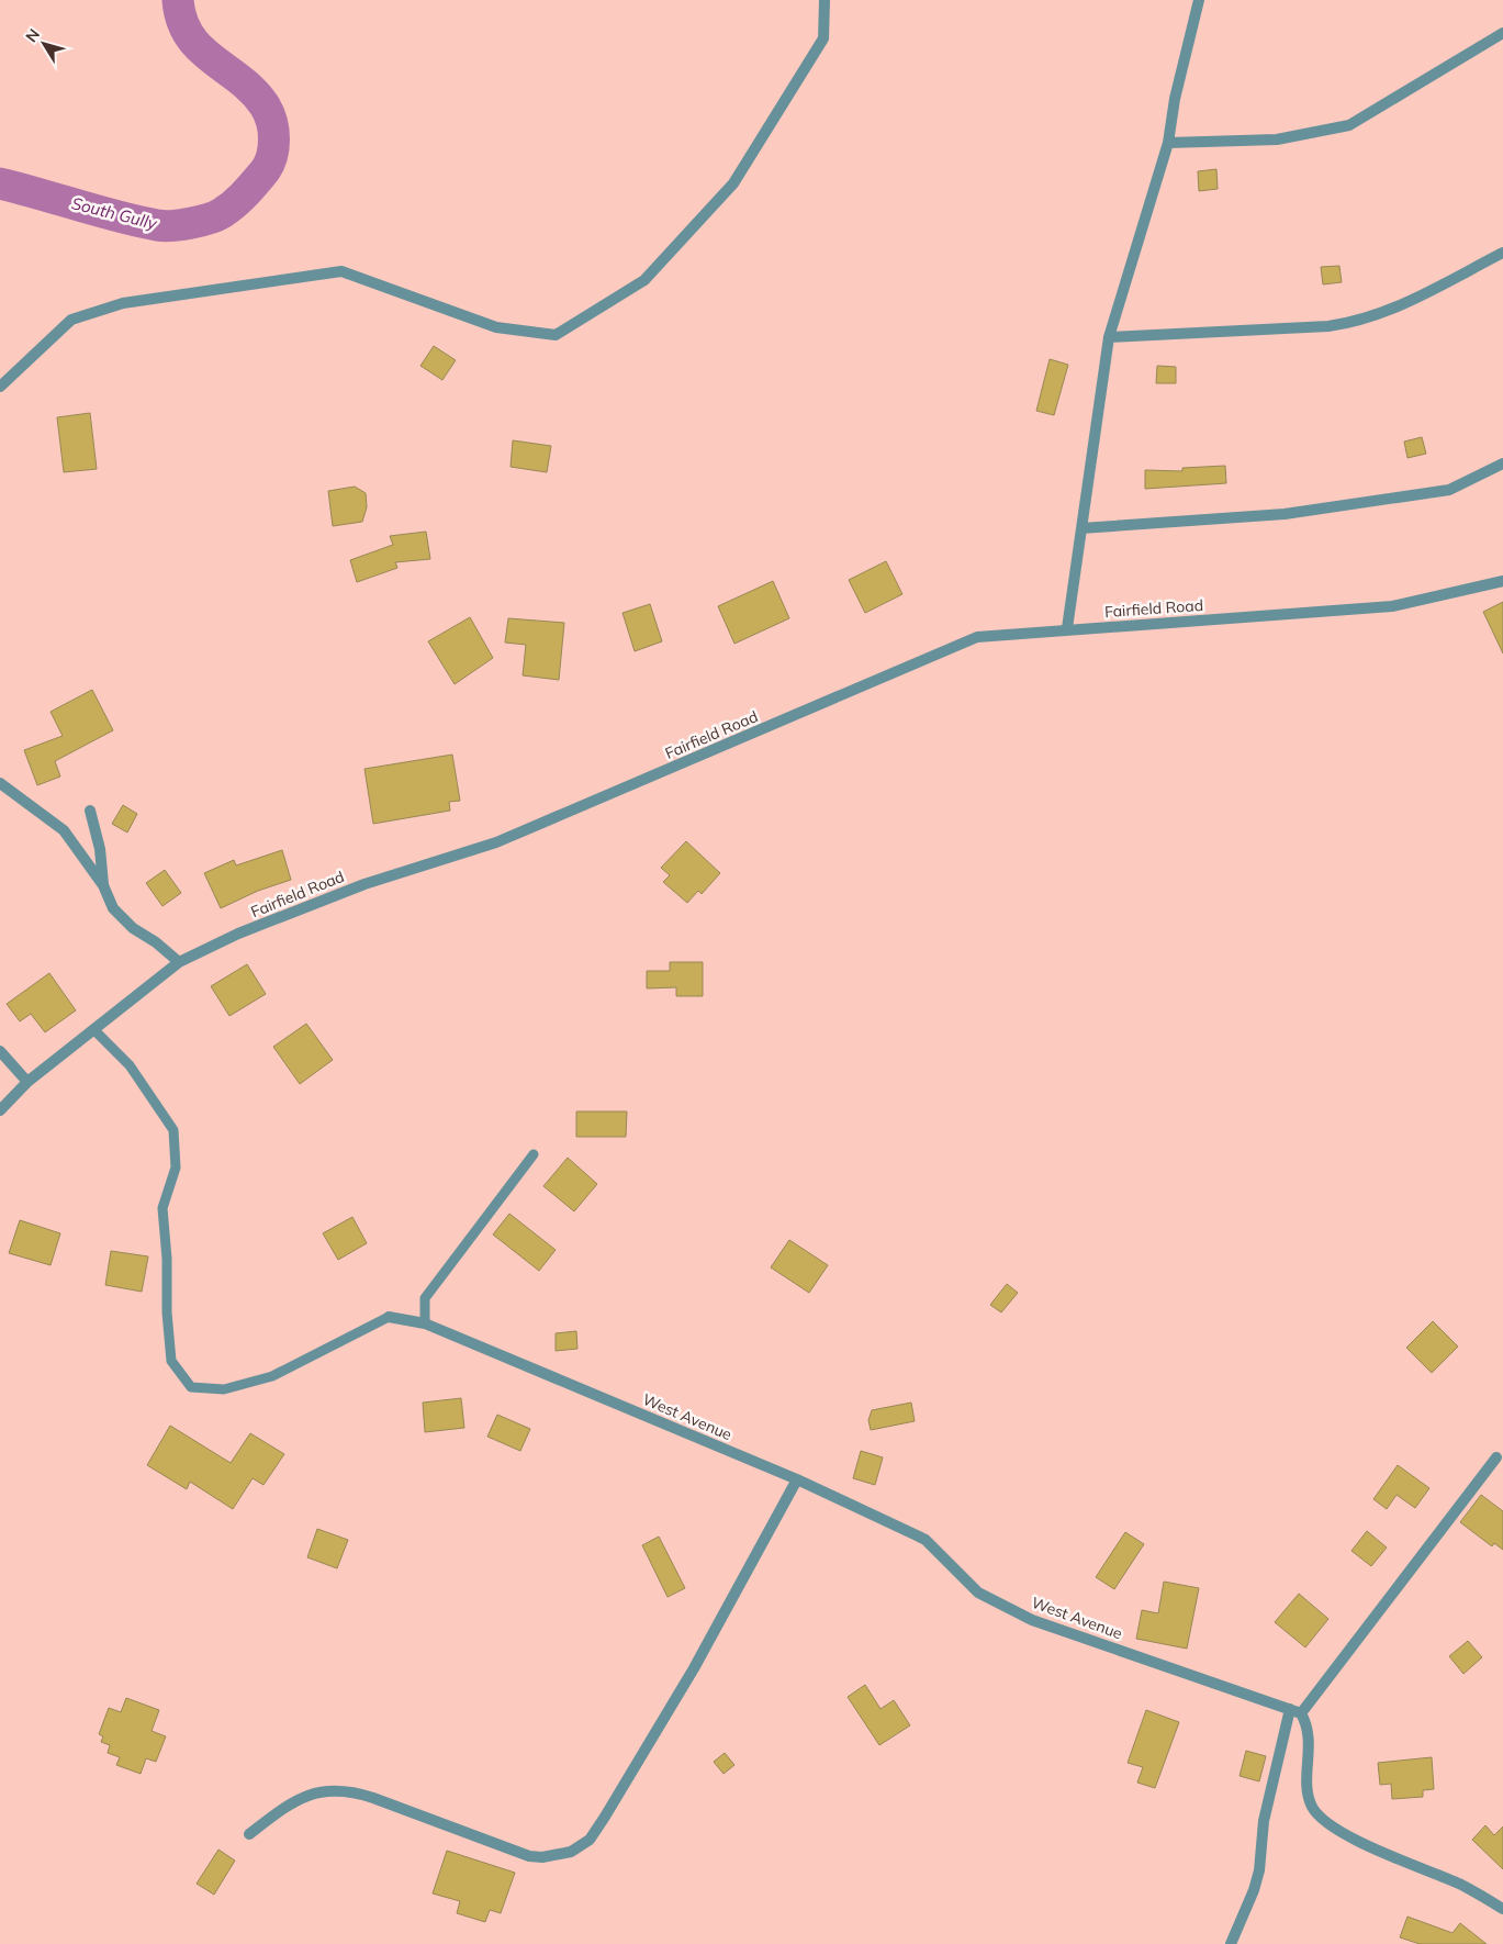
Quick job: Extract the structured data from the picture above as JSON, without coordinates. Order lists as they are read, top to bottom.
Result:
{
  "streets": {
    "street": ["Fairfield Road", "West Avenue"]
  },
  "water": ["South Gully"],
  "north": "top left"
}
